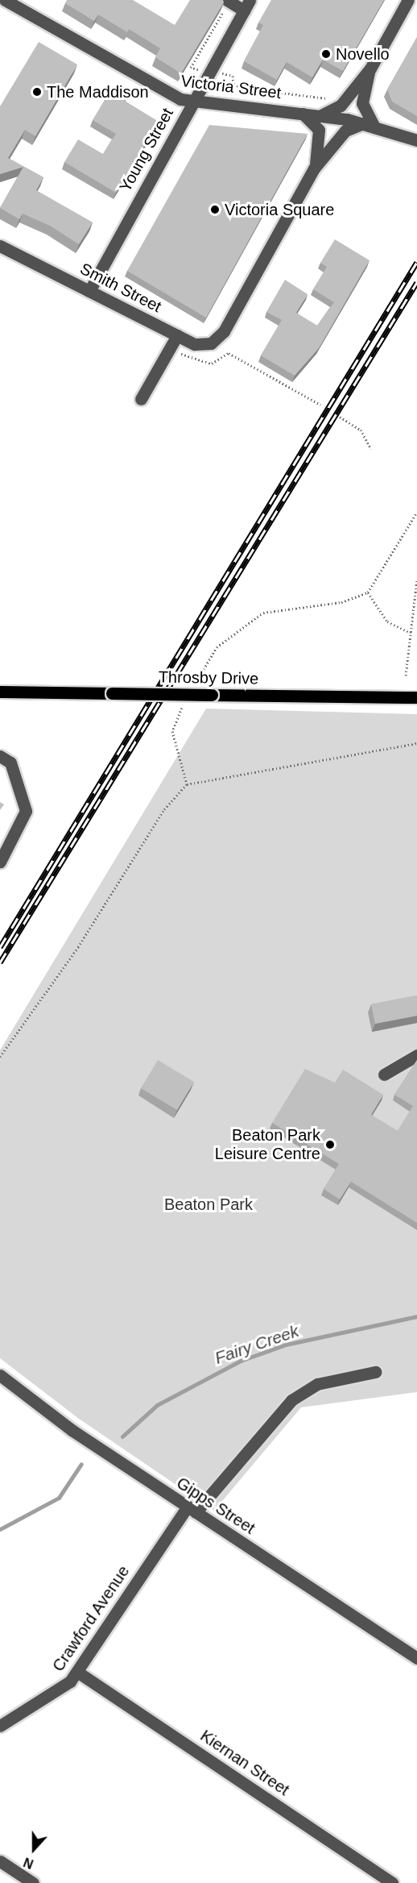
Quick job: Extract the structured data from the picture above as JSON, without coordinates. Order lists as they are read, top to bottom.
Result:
{
  "streets": {
    "main road": ["Throsby Drive"],
    "street": [
      "Victoria Street",
      "Young Street",
      "Smith Street",
      "Gipps Street",
      "Crawford Avenue",
      "Kiernan Street"
    ]
  },
  "crossings": [
    ["Victoria Street", "Young Street"],
    ["Young Street", "Smith Street"],
    ["Gipps Street", "Crawford Avenue"],
    ["Crawford Avenue", "Kiernan Street"]
  ],
  "water": ["Fairy Creek"],
  "parks": ["Beaton Park"],
  "places": [
    "Novello",
    "The Maddison",
    "Victoria Square",
    "Beaton Park Leisure Centre"
  ],
  "north": "bottom"
}
